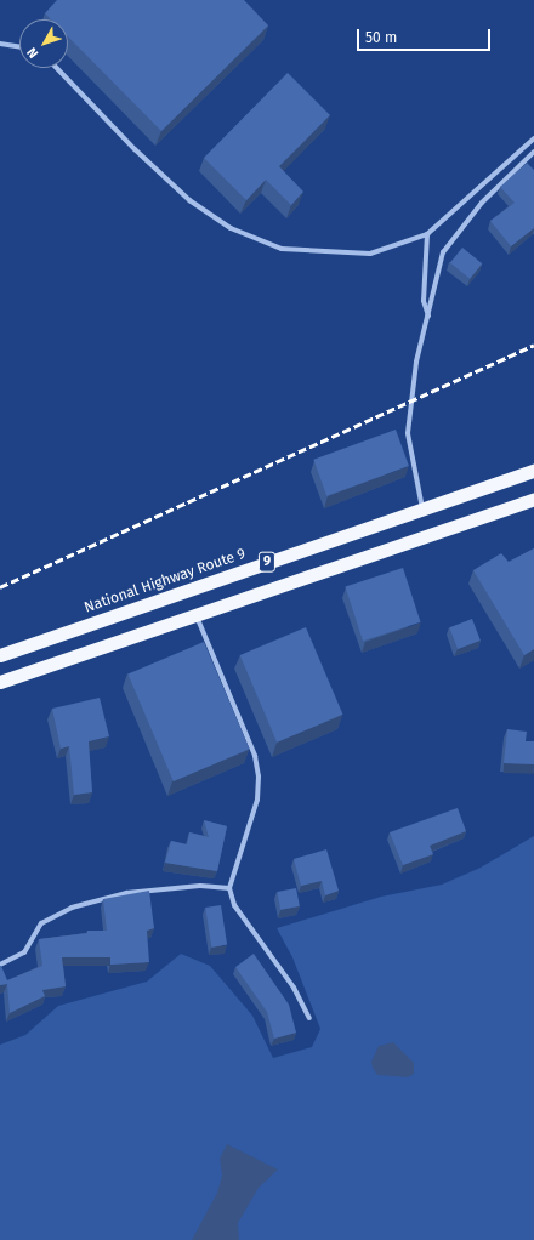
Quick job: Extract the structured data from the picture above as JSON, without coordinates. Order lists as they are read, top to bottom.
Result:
{
  "streets": {
    "highway": ["9", "National Highway Route 9"]
  },
  "scale_bar": "50 m",
  "north": "bottom left"
}
